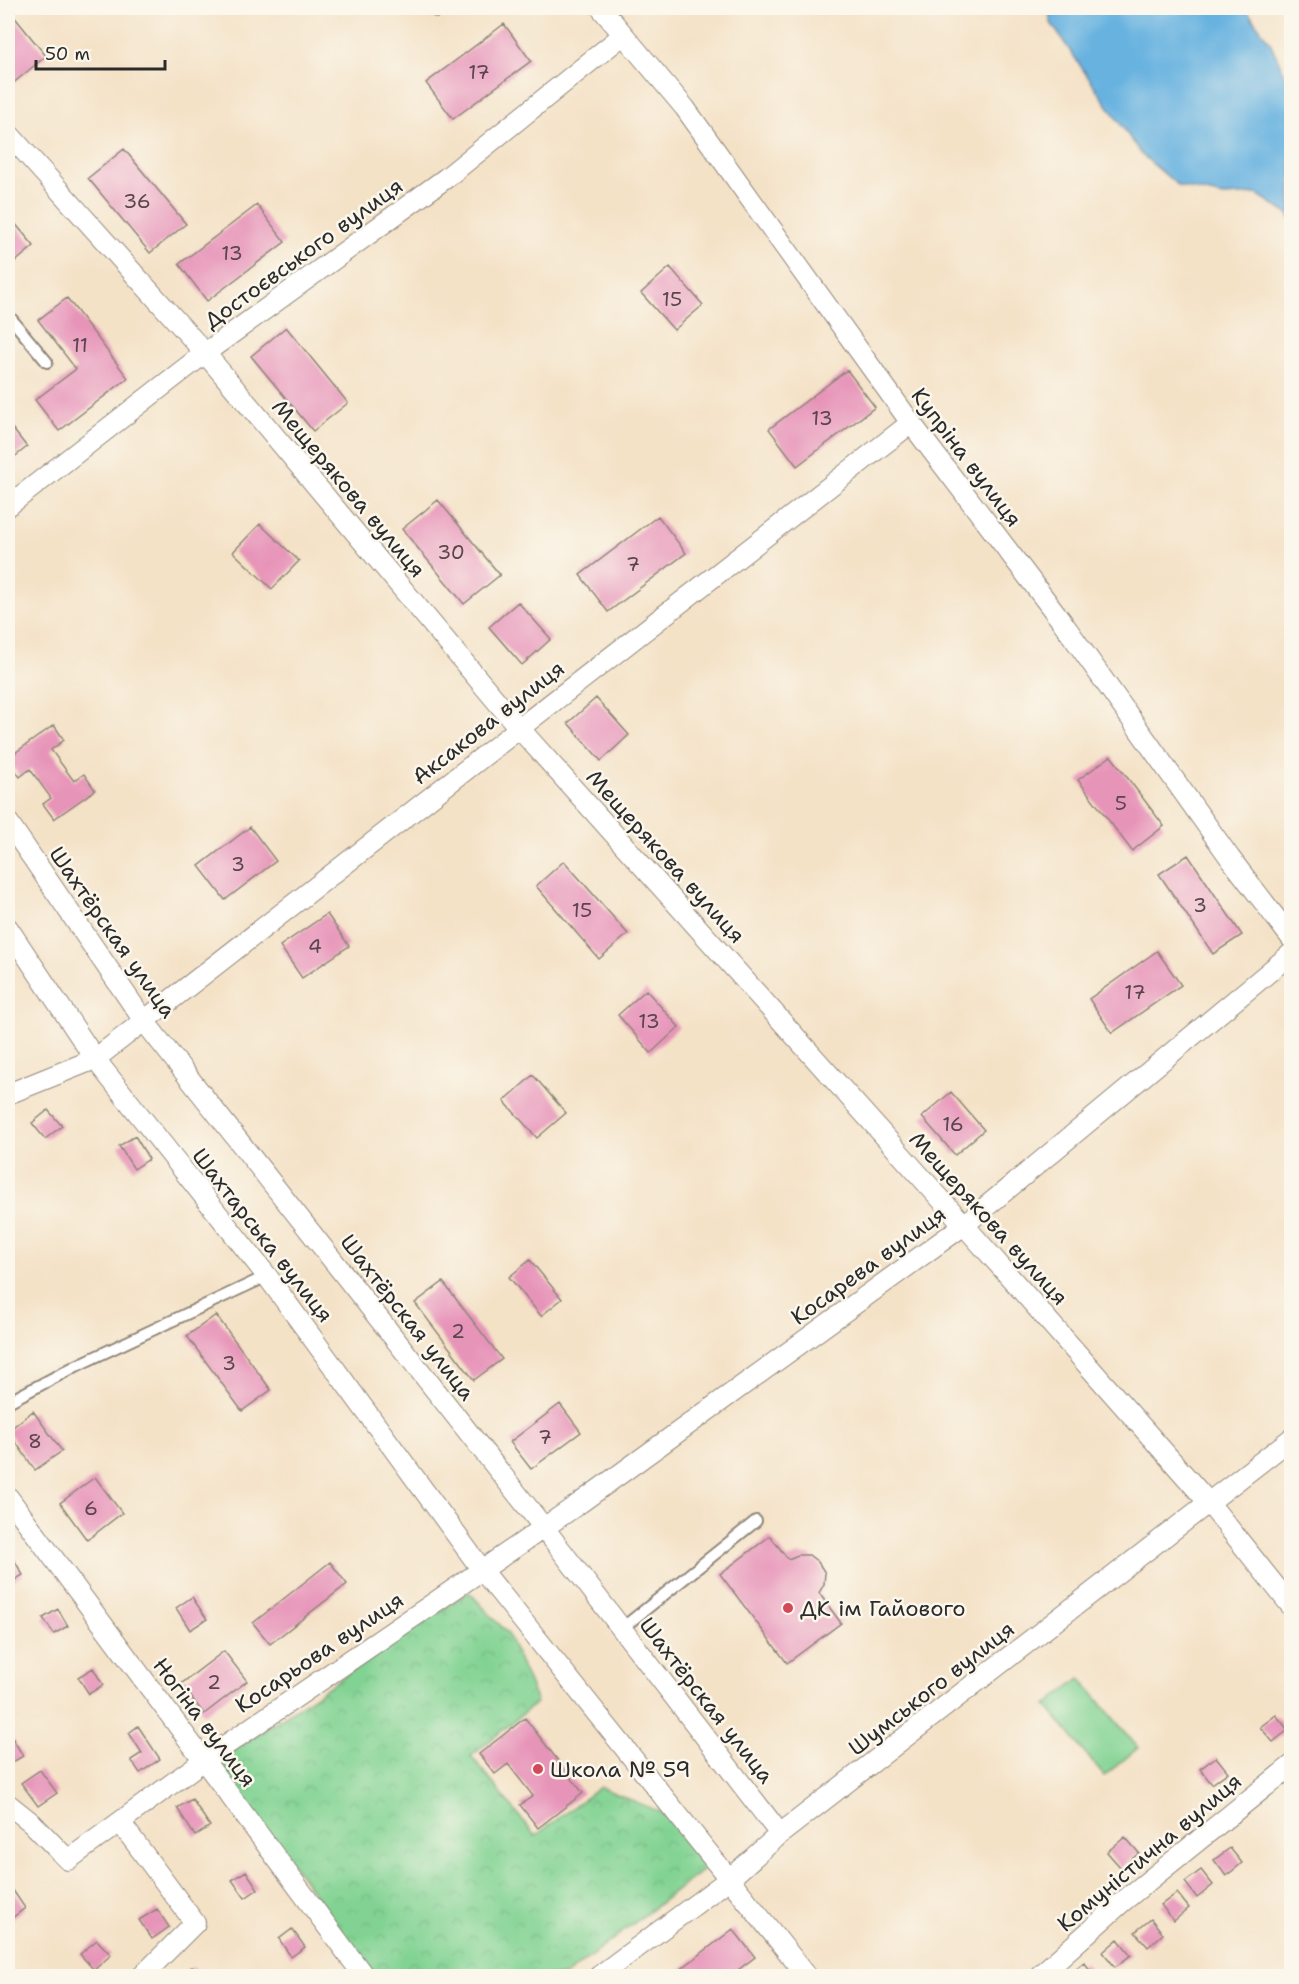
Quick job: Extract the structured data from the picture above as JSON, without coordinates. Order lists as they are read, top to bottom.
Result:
{
  "streets": {
    "street": [
      "Достоєвського вулиця",
      "Купріна вулиця",
      "Мещерякова вулиця",
      "Аксакова вулиця",
      "Шахтёрская улица",
      "Шахтарська вулиця",
      "Косарева вулиця",
      "Косарьова вулиця",
      "Шумського вулиця",
      "Ногіна вулиця",
      "Комуністична вулиця"
    ]
  },
  "crossings": [
    ["Достоєвського вулиця", "Купріна вулиця"],
    ["Достоєвського вулиця", "Мещерякова вулиця"],
    ["Купріна вулиця", "Аксакова вулиця"],
    ["Мещерякова вулиця", "Аксакова вулиця"],
    ["Мещерякова вулиця", "Косарева вулиця"],
    ["Мещерякова вулиця", "Шумського вулиця"],
    ["Аксакова вулиця", "Шахтёрская улица"],
    ["Аксакова вулиця", "Шахтарська вулиця"],
    ["Шахтёрская улица", "Косарева вулиця"],
    ["Шахтёрская улица", "Шумського вулиця"],
    ["Шахтарська вулиця", "Косарева вулиця"],
    ["Шахтарська вулиця", "Косарьова вулиця"],
    ["Шахтарська вулиця", "Шумського вулиця"],
    ["Косарева вулиця", "Косарьова вулиця"],
    ["Косарьова вулиця", "Ногіна вулиця"]
  ],
  "places": ["ДК ім Гайового", "Школа № 59"],
  "house_numbers": [
    "17",
    "36",
    "13",
    "15",
    "11",
    "13",
    "30",
    "7",
    "5",
    "3",
    "3",
    "15",
    "4",
    "17",
    "13",
    "16",
    "2",
    "3",
    "7",
    "8",
    "6",
    "2"
  ],
  "scale_bar": "50 m"
}
